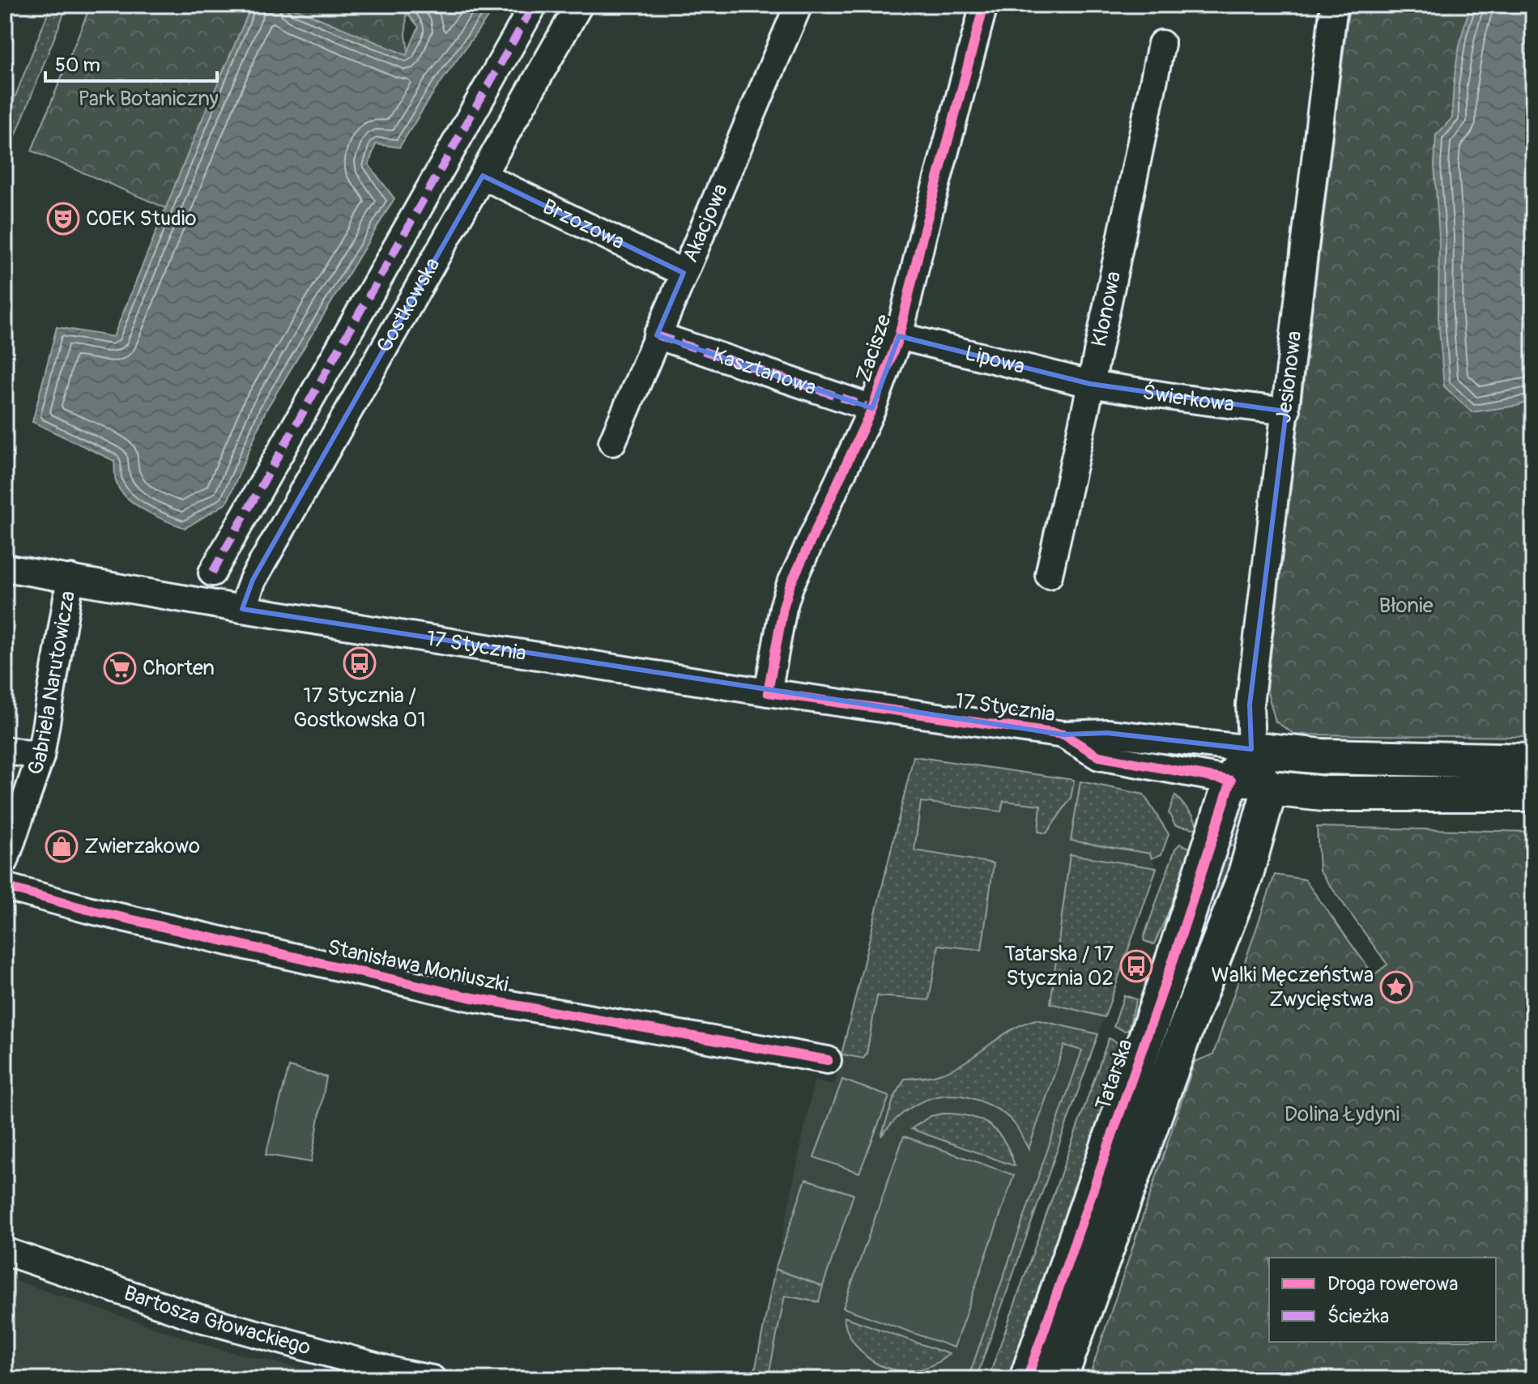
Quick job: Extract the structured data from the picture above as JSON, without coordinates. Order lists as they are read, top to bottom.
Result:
{
  "streets": {
    "main road": ["17 Stycznia", "Tatarska"],
    "street": [
      "Akacjowa",
      "Brzozowa",
      "Gostkowska",
      "Klonowa",
      "Zacisze",
      "Lipowa",
      "Kasztanowa",
      "Jesionowa",
      "Świerkowa",
      "Gabriela Narutowicza",
      "Stanisława Moniuszki",
      "Bartosza Głowackiego"
    ]
  },
  "crossings": [
    ["Akacjowa", "Brzozowa"],
    ["Akacjowa", "Kasztanowa"],
    ["Brzozowa", "Gostkowska"],
    ["Gostkowska", "17 Stycznia"],
    ["Klonowa", "Lipowa"],
    ["Klonowa", "Świerkowa"],
    ["Zacisze", "Lipowa"],
    ["Zacisze", "Kasztanowa"],
    ["Zacisze", "17 Stycznia"],
    ["Lipowa", "Świerkowa"],
    ["Jesionowa", "Świerkowa"],
    ["Jesionowa", "17 Stycznia"],
    ["Jesionowa", "Tatarska"],
    ["17 Stycznia", "Gabriela Narutowicza"],
    ["17 Stycznia", "Tatarska"]
  ],
  "parks": ["Park Botaniczny", "Błonie", "Dolina Łydyni"],
  "places": {
    "theatre": ["COEK Studio"],
    "bus stop": ["17 Stycznia / Gostkowska 01", "Tatarska / 17 Stycznia 02"],
    "supermarket": ["Chorten"],
    "shop": ["Zwierzakowo"],
    "place": ["Walki Męczeństwa Zwycięstwa"]
  },
  "legend": ["Droga rowerowa", "Ścieżka"],
  "scale_bar": "50 m"
}
